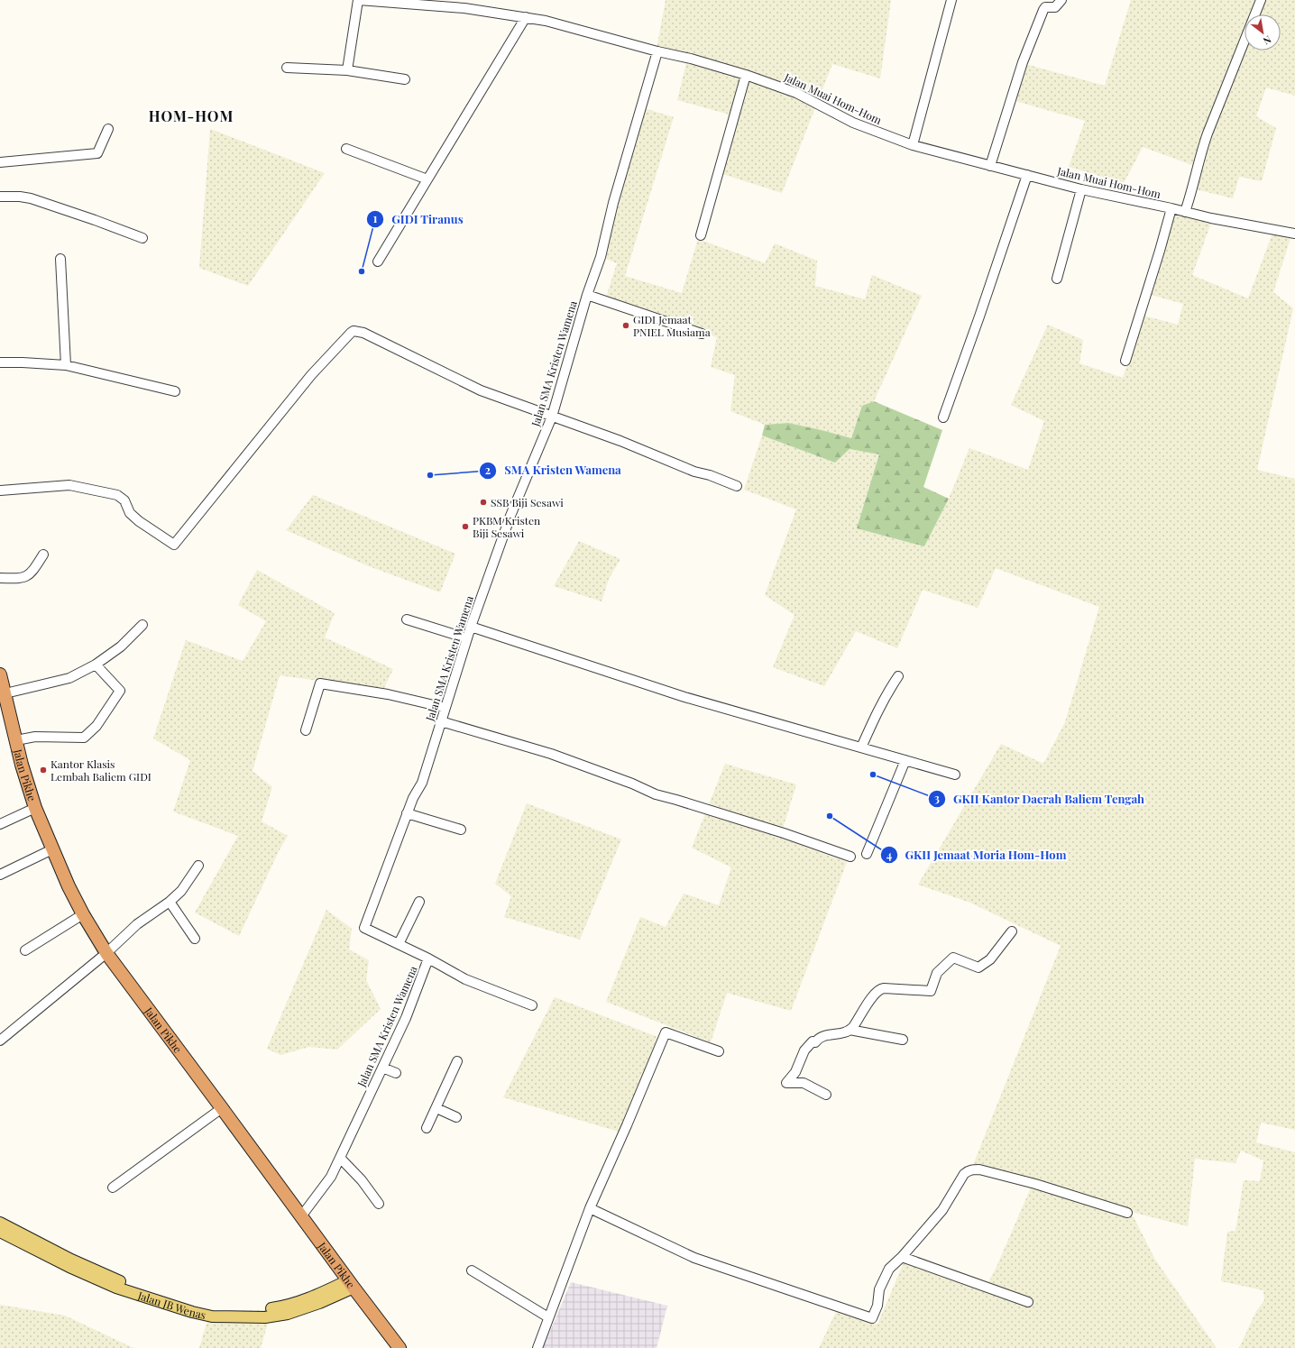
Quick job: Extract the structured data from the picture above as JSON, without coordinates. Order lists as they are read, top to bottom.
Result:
{
  "streets": {
    "highway": ["Jalan Pikhe"],
    "main road": ["Jalan JB Wenas"],
    "street": ["Jalan Muai Hom-Hom", "Jalan SMA Kristen Wamena"]
  },
  "crossings": [
    ["Jalan Muai Hom-Hom", "Jalan SMA Kristen Wamena"],
    ["Jalan SMA Kristen Wamena", "Jalan Pikhe"],
    ["Jalan Pikhe", "Jalan JB Wenas"]
  ],
  "districts": ["HOM-HOM"],
  "places": [
    "GIDI Tiranus",
    "GIDI Jemaat PNIEL Musiama",
    "SMA Kristen Wamena",
    "SSB Biji Sesawi",
    "PKBM Kristen Biji Sesawi",
    "Kantor Klasis Lembah Baliem GIDI",
    "GKII Kantor Daerah Baliem Tengah",
    "GKII Jemaat Moria Hom-Hom"
  ],
  "north": "bottom right"
}
